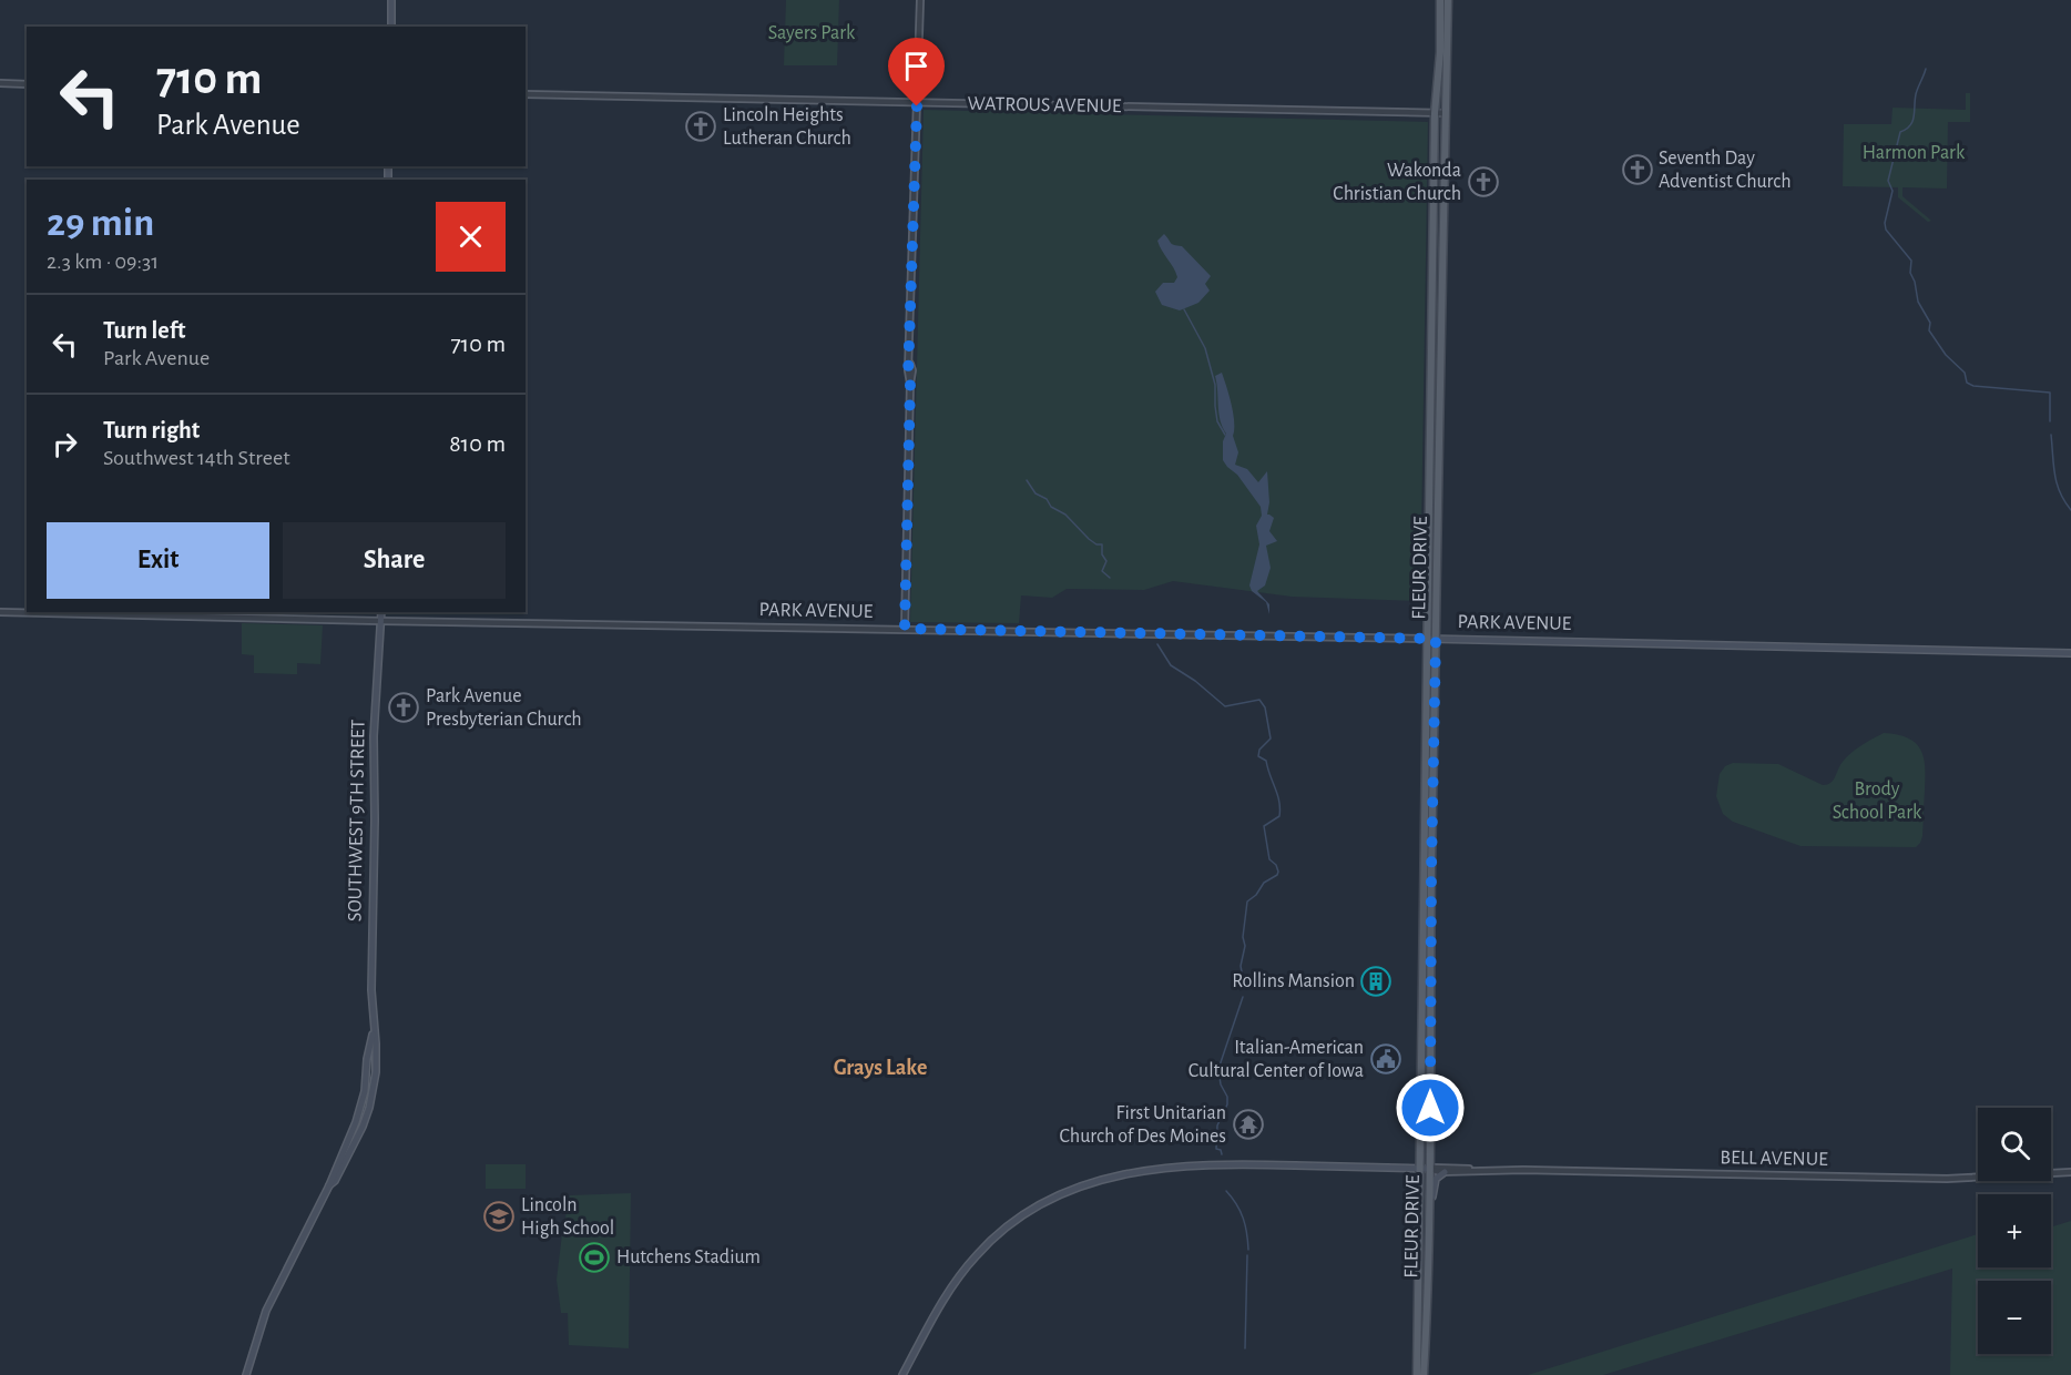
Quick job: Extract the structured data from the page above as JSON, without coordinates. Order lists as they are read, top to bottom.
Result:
{
  "streets": {
    "main road": [
      "FLEUR DRIVE",
      "PARK AVENUE",
      "SOUTHWEST 9TH STREET",
      "BELL AVENUE"
    ],
    "street": ["WATROUS AVENUE"]
  },
  "crossings": [
    ["WATROUS AVENUE", "FLEUR DRIVE"],
    ["FLEUR DRIVE", "PARK AVENUE"],
    ["FLEUR DRIVE", "BELL AVENUE"],
    ["PARK AVENUE", "SOUTHWEST 9TH STREET"]
  ],
  "districts": ["Grays Lake"],
  "parks": ["Sayers Park", "Harmon Park", "Brody School Park"],
  "places": {
    "church": [
      "Lincoln Heights Lutheran Church",
      "Seventh Day Adventist Church",
      "Wakonda Christian Church",
      "Park Avenue Presbyterian Church"
    ],
    "building": ["Rollins Mansion"],
    "public building": ["Italian-American Cultural Center of Iowa"],
    "temple": ["First Unitarian Church of Des Moines"],
    "school or university": ["Lincoln High School"],
    "sports": ["Hutchens Stadium"]
  },
  "page": {
    "turn": ["710 m", "Park Avenue"],
    "heading": ["29 min", "2.3 km · 09:31"],
    "list": [
      {
        "name": "Turn left",
        "note": "Park Avenue",
        "value": "710 m"
      },
      {
        "name": "Turn right",
        "note": "Southwest 14th Street",
        "value": "810 m"
      }
    ],
    "buttons": ["Exit", "Share"],
    "map_buttons": ["+", "−"]
  }
}
